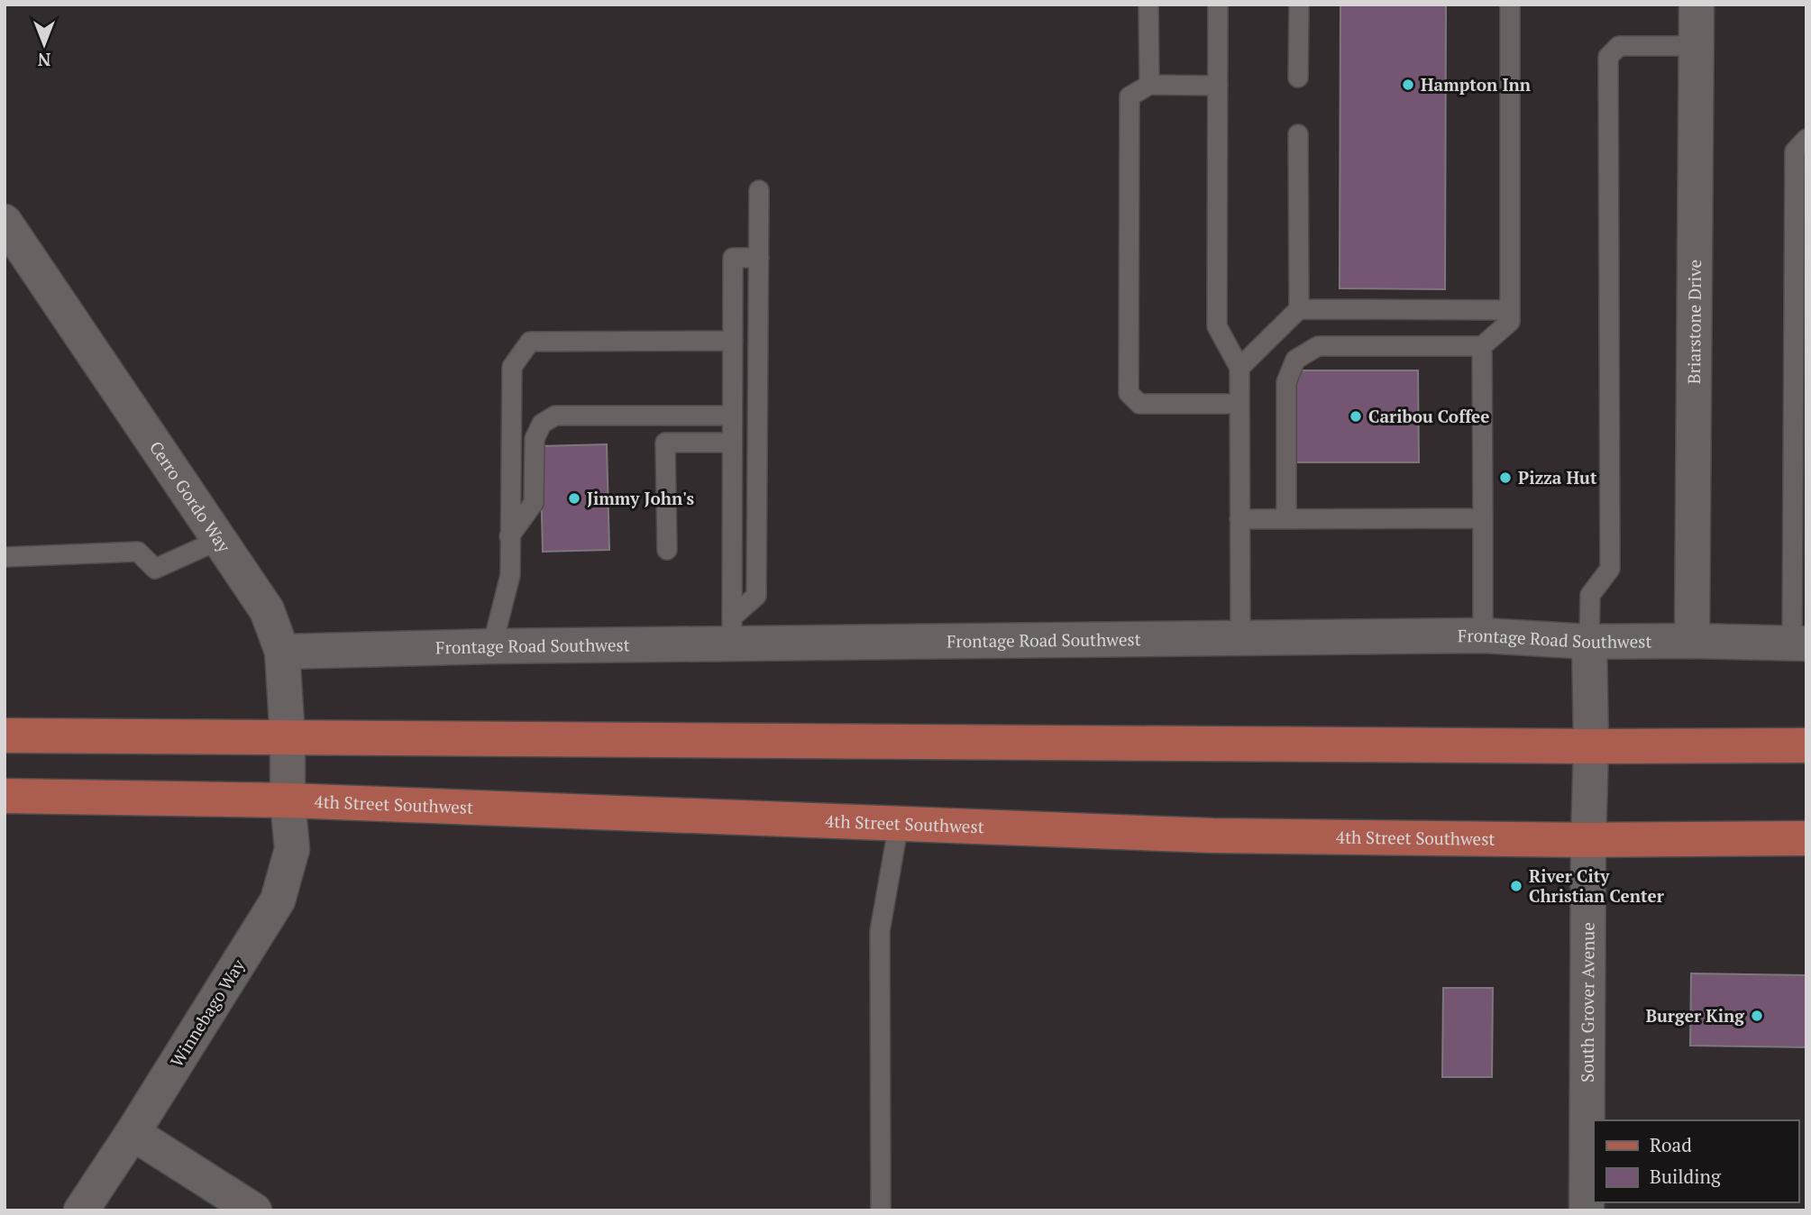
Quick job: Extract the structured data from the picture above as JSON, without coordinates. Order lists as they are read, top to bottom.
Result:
{
  "streets": {
    "main road": ["4th Street Southwest"],
    "street": [
      "Briarstone Drive",
      "Cerro Gordo Way",
      "Frontage Road Southwest",
      "South Grover Avenue",
      "Winnebago Way"
    ]
  },
  "crossings": [
    ["Briarstone Drive", "Frontage Road Southwest"],
    ["Cerro Gordo Way", "Frontage Road Southwest"],
    ["Cerro Gordo Way", "4th Street Southwest"],
    ["Cerro Gordo Way", "Winnebago Way"],
    ["Frontage Road Southwest", "South Grover Avenue"],
    ["4th Street Southwest", "South Grover Avenue"],
    ["4th Street Southwest", "Winnebago Way"]
  ],
  "places": [
    "Hampton Inn",
    "Caribou Coffee",
    "Pizza Hut",
    "Jimmy John's",
    "River City Christian Center",
    "Burger King"
  ],
  "legend": ["Road", "Building"],
  "north": "bottom"
}
